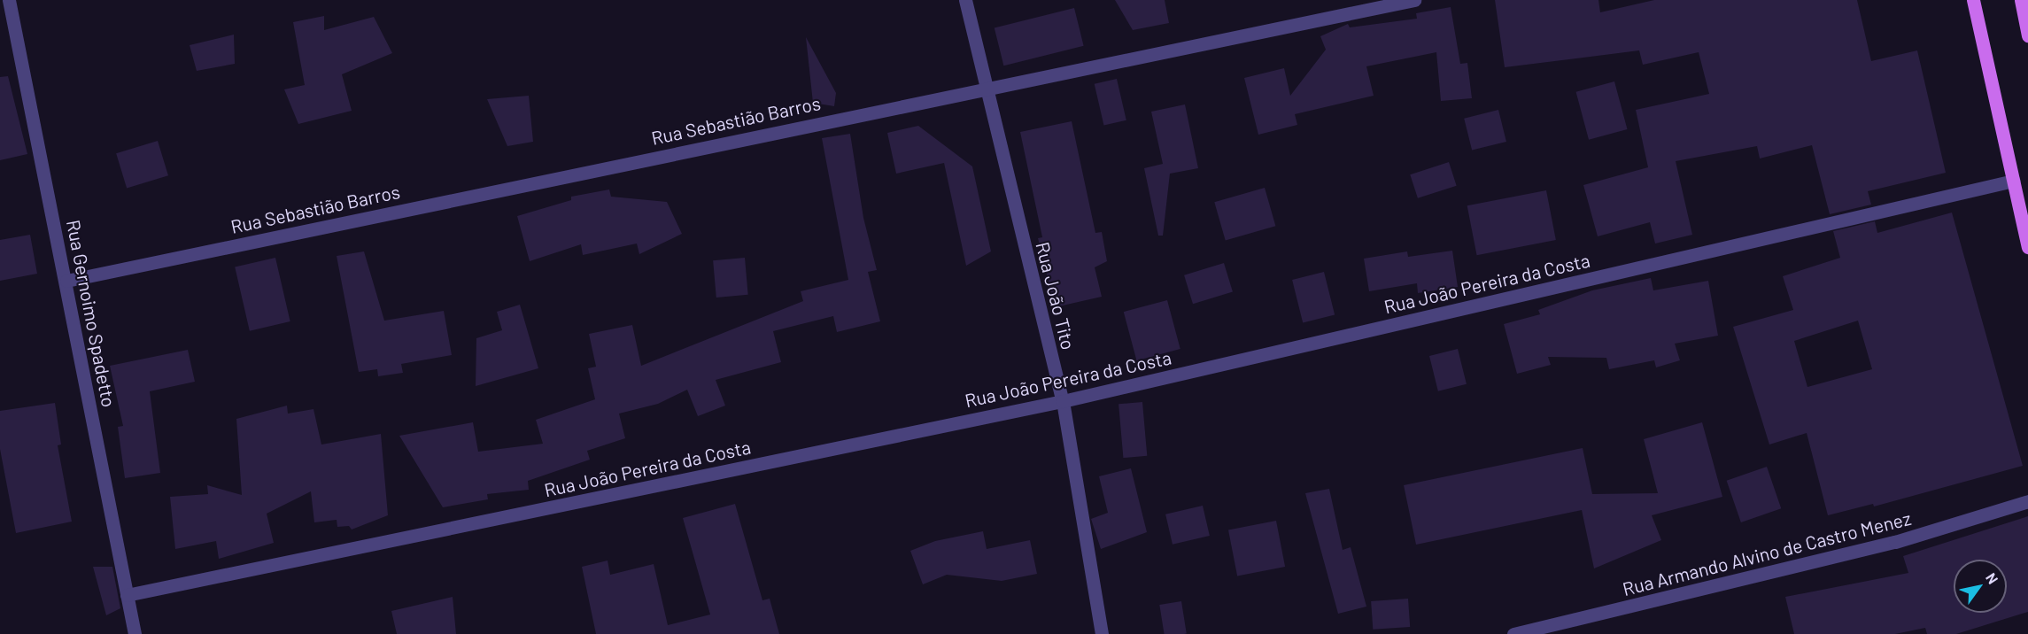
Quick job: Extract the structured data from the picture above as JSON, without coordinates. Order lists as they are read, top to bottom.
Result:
{
  "streets": {
    "street": [
      "Rua Sebastião Barros",
      "Rua João Pereira da Costa",
      "Rua João Tito",
      "Rua Gernoimo Spadetto",
      "Rua Armando Alvino de Castro Menez"
    ]
  },
  "crossings": [
    ["Rua Sebastião Barros", "Rua João Tito"],
    ["Rua Sebastião Barros", "Rua Gernoimo Spadetto"],
    ["Rua João Pereira da Costa", "Rua João Tito"],
    ["Rua João Pereira da Costa", "Rua Gernoimo Spadetto"]
  ],
  "north": "top right"
}
